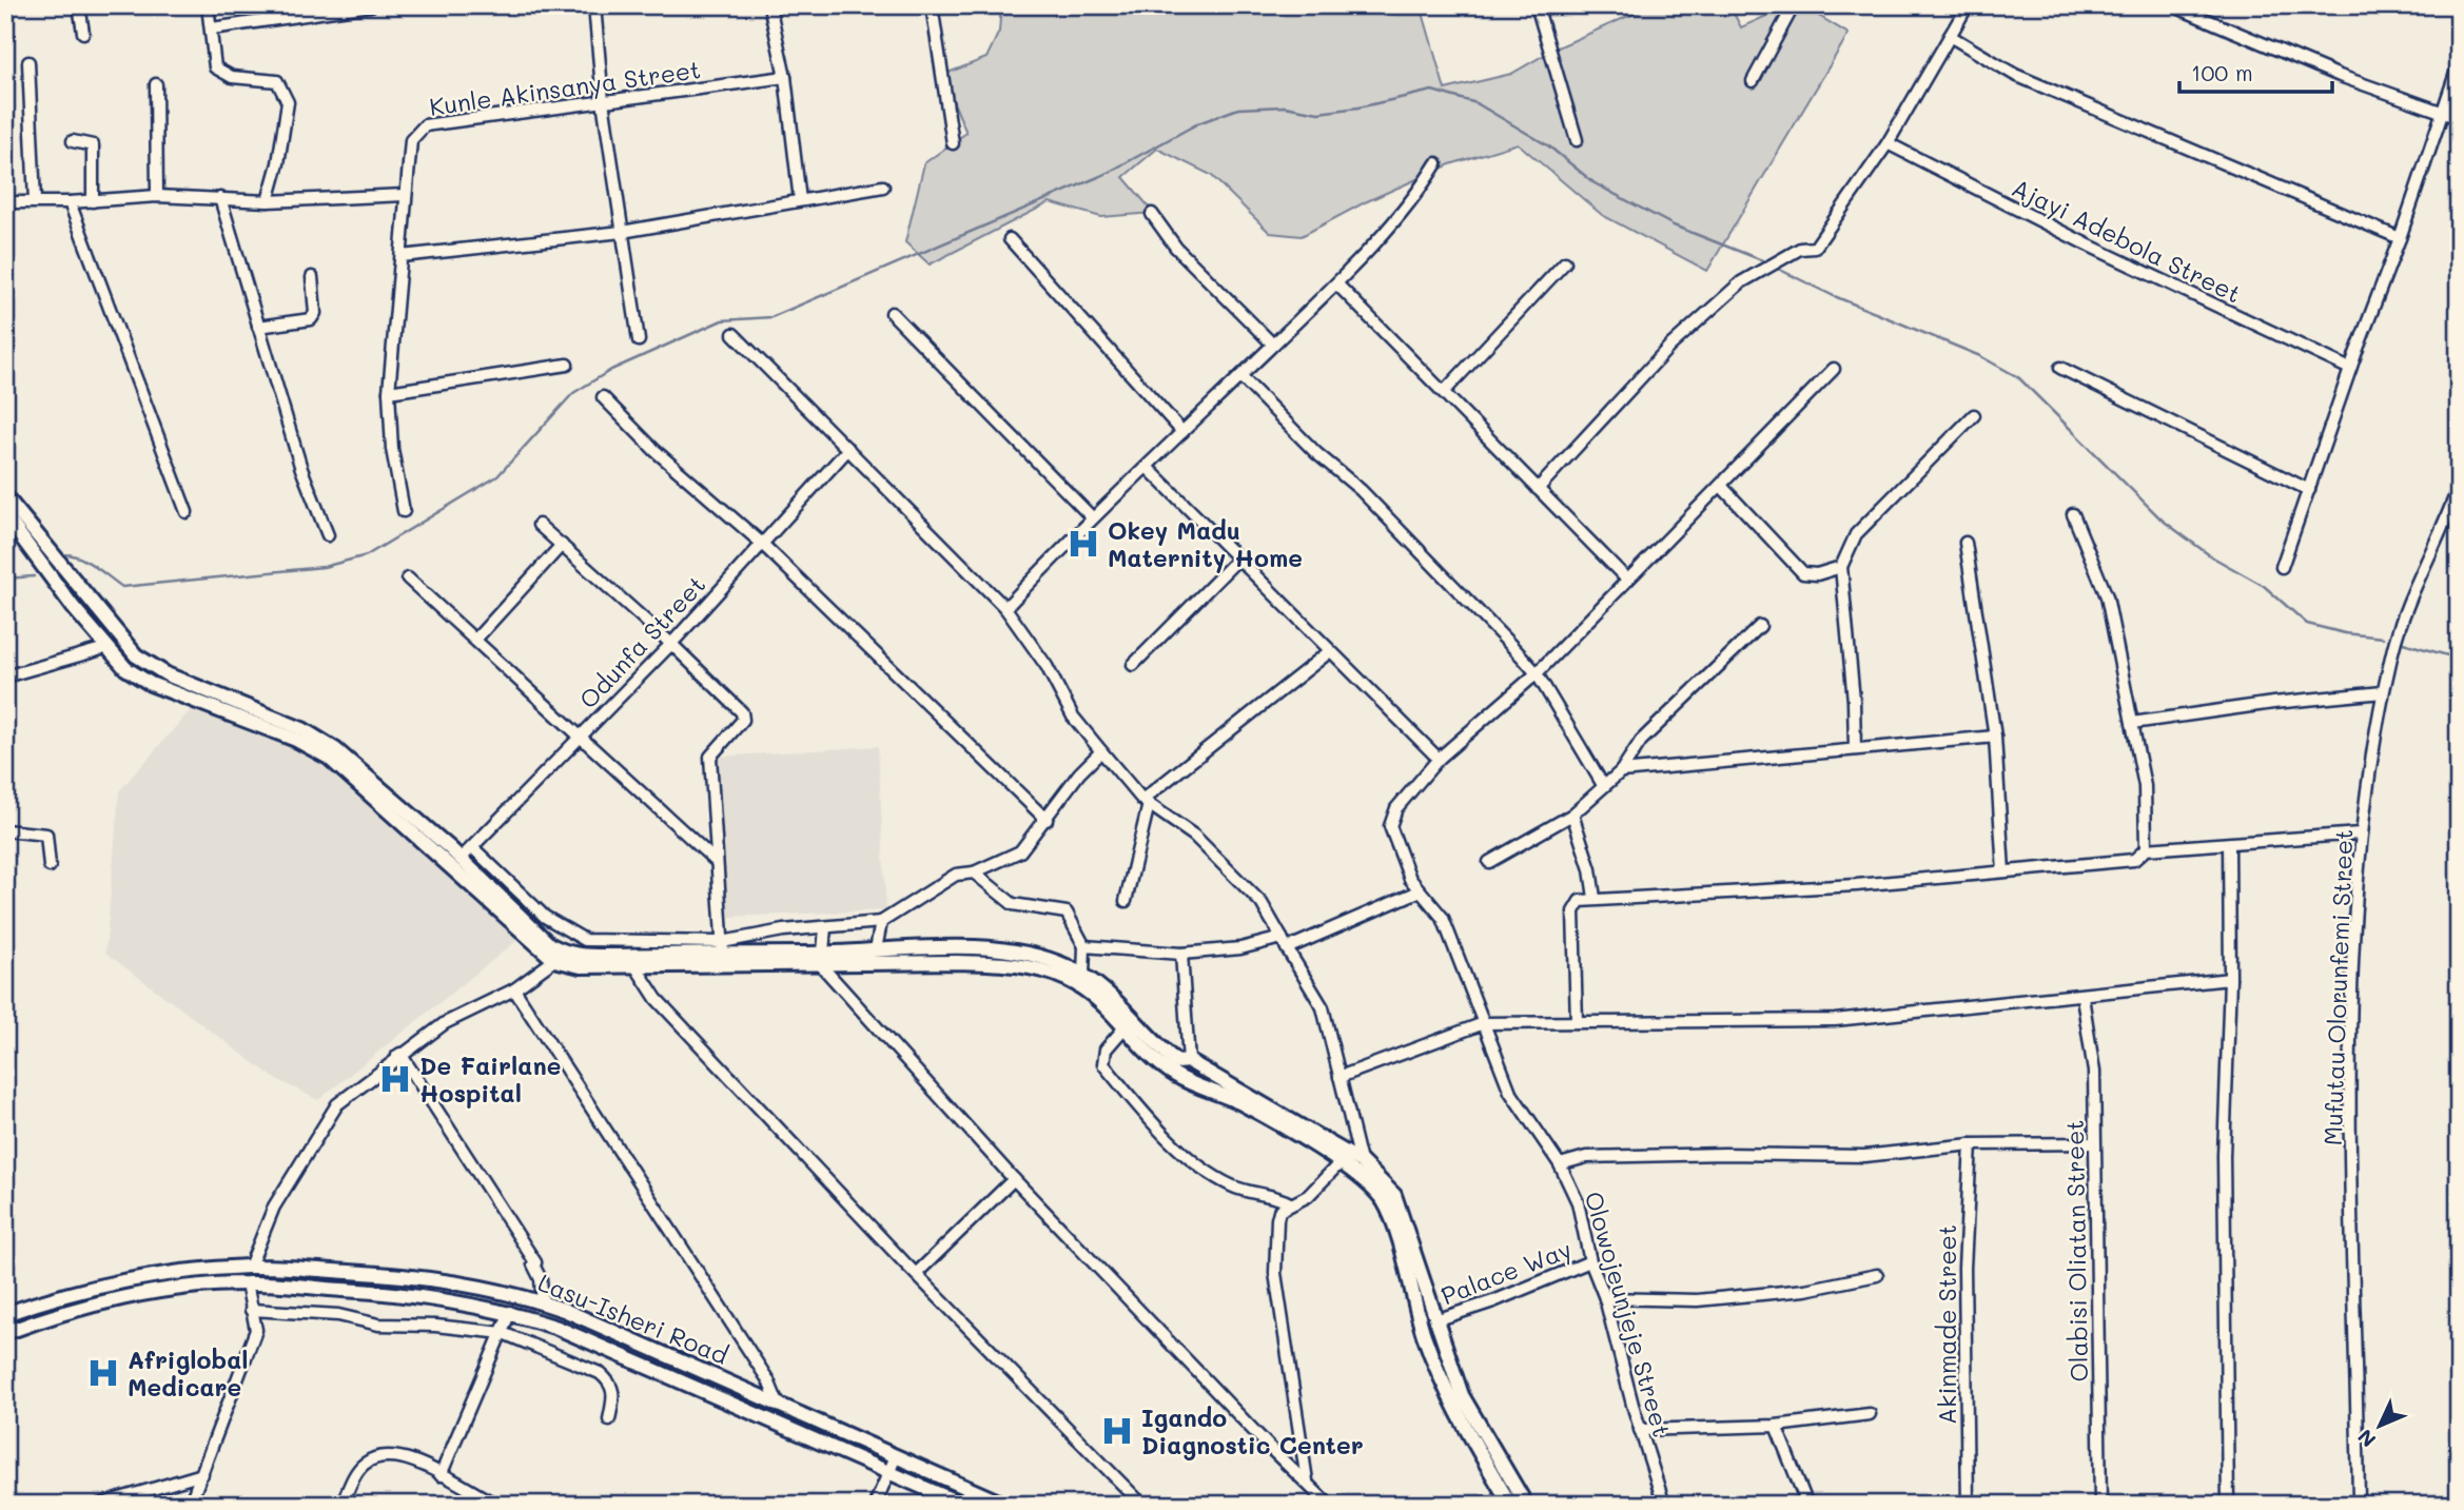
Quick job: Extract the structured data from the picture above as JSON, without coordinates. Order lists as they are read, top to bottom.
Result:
{
  "streets": {
    "main road": ["Lasu-Isheri Road"],
    "street": [
      "Kunle Akinsanya Street",
      "Ajayi Adebola Street",
      "Odunfa Street",
      "Mufutau Olorunfemi Street",
      "Olabisi Oliatan Street",
      "Palace Way",
      "Olowojeunjeje Street",
      "Akinmade Street"
    ]
  },
  "crossings": [
    ["Palace Way", "Olowojeunjeje Street"]
  ],
  "places": {
    "hospital": [
      "Okey Madu Maternity Home",
      "De Fairlane Hospital",
      "Afriglobal Medicare",
      "Igando Diagnostic Center"
    ]
  },
  "scale_bar": "100 m",
  "north": "bottom left"
}
